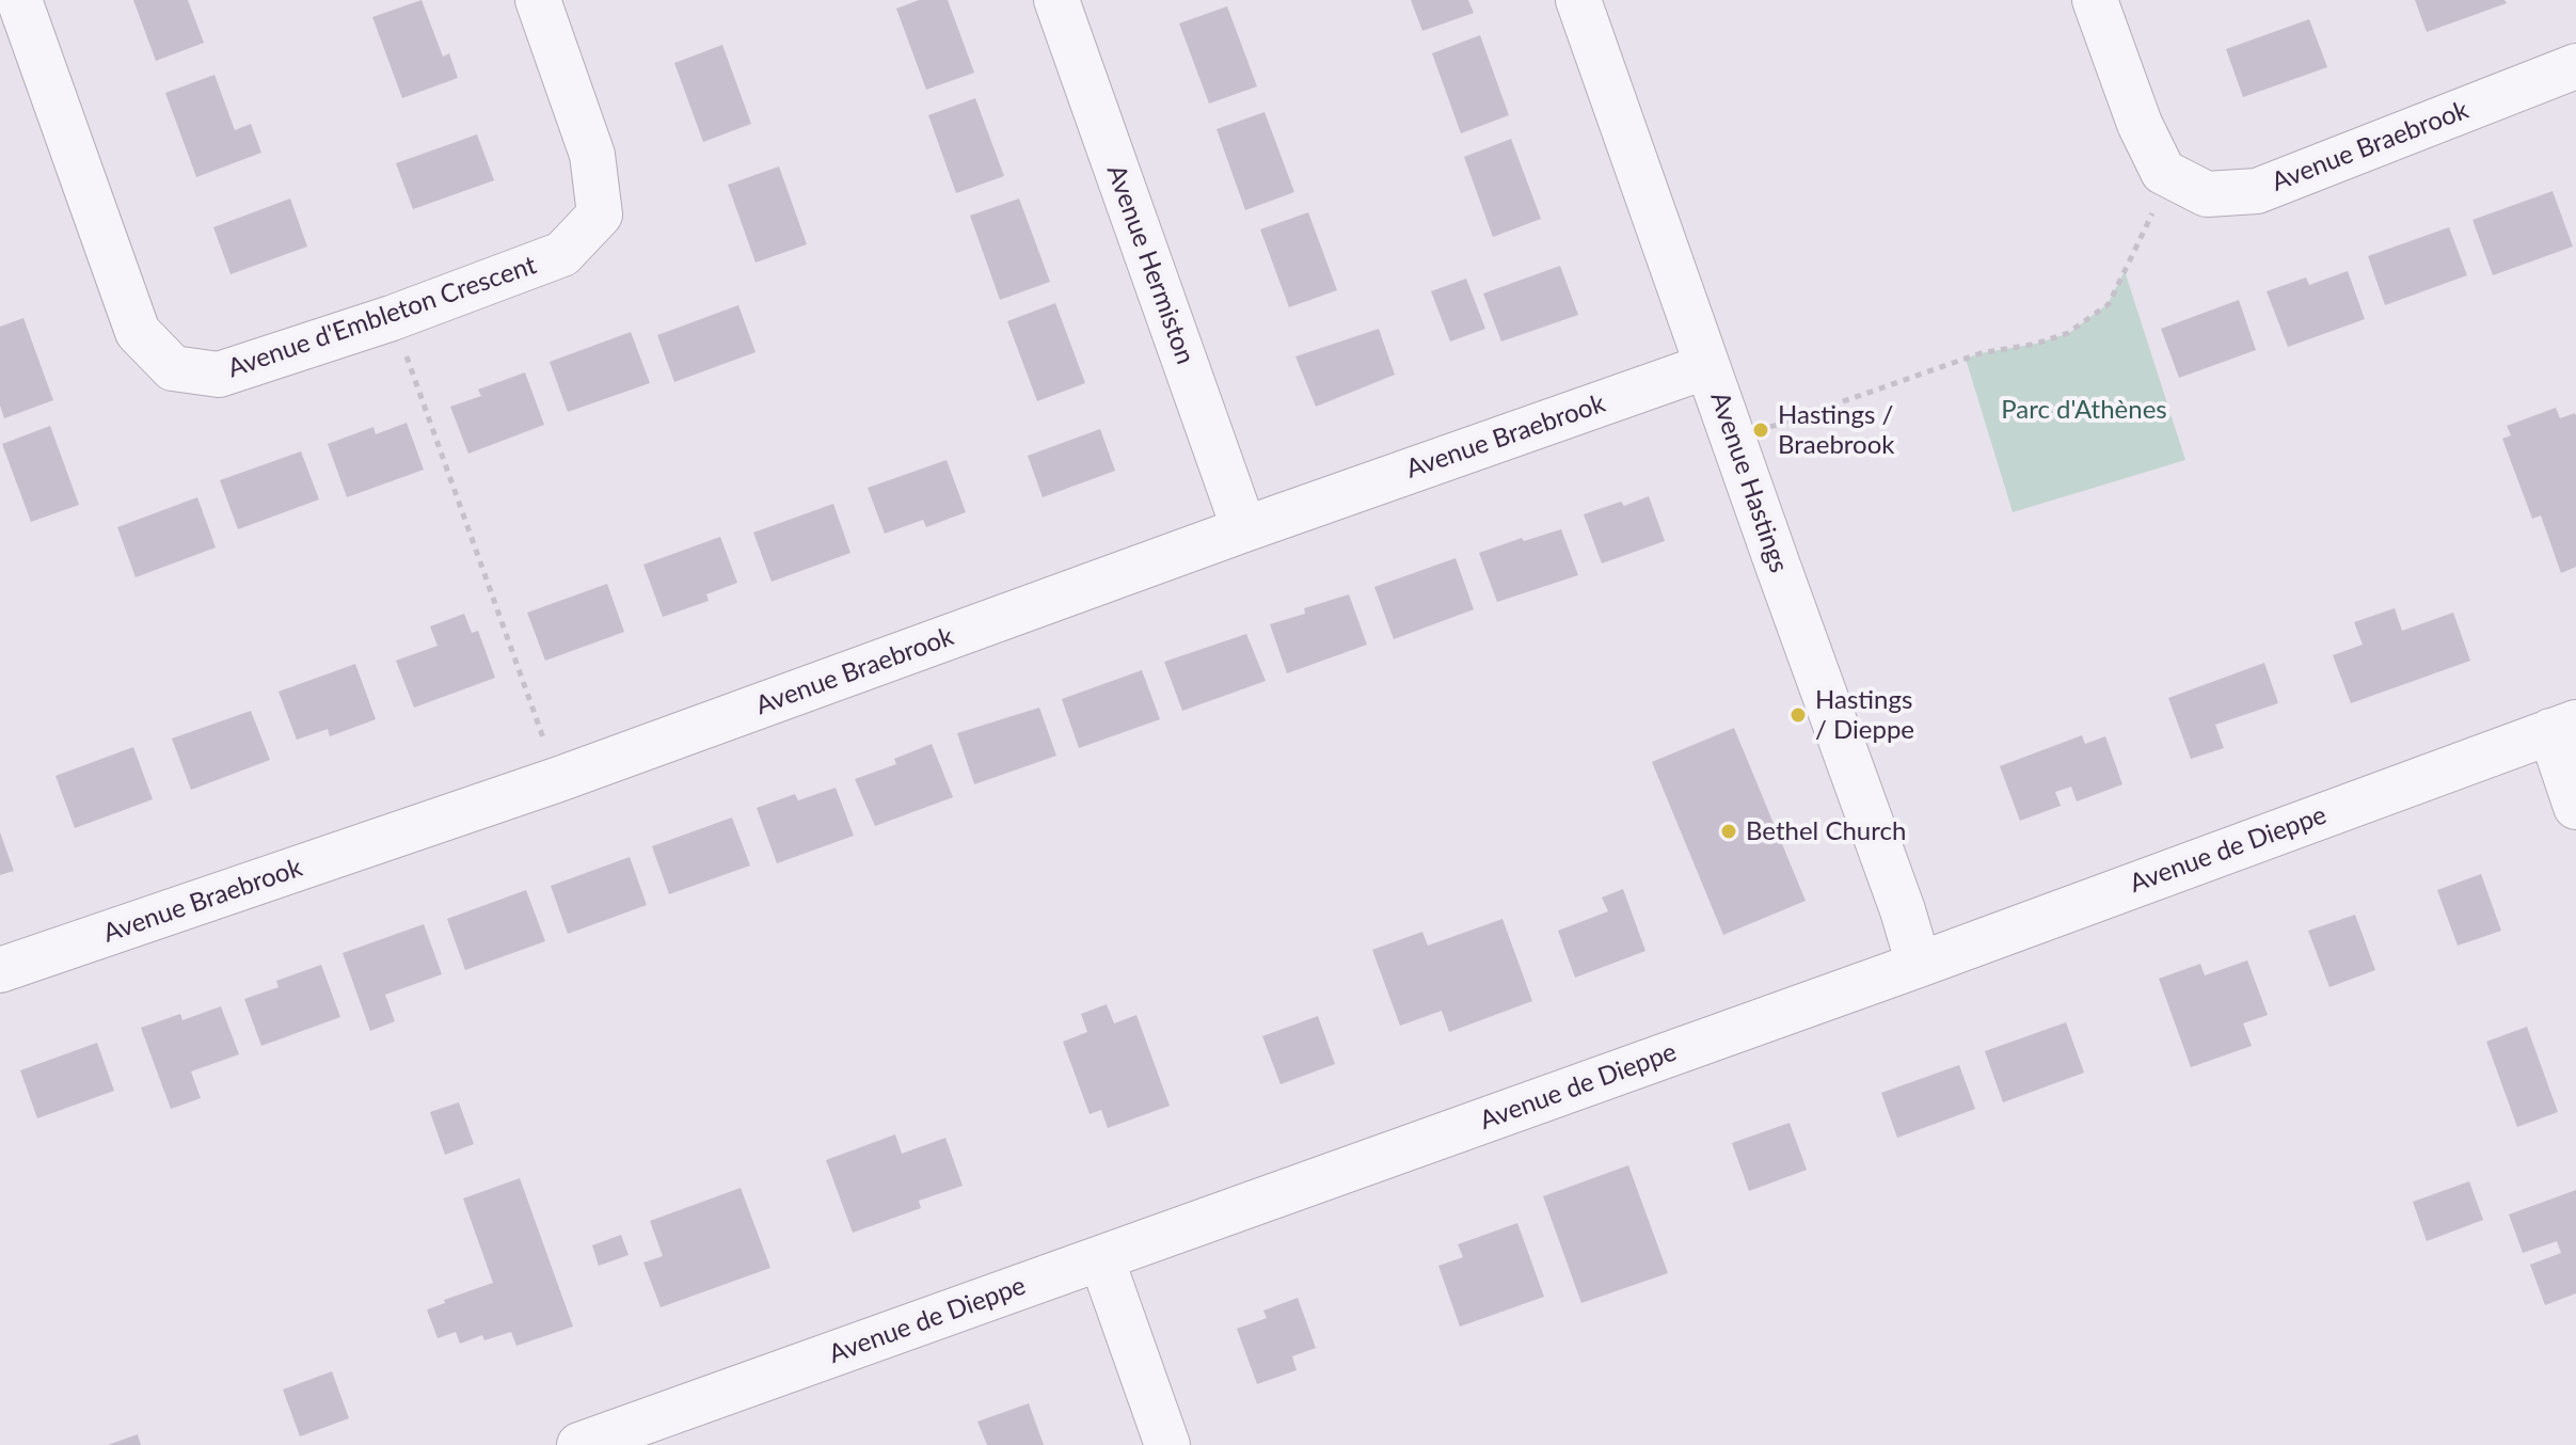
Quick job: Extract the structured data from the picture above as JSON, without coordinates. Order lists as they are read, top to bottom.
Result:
{
  "streets": {
    "street": [
      "Avenue Braebrook",
      "Avenue Hermiston",
      "Avenue d'Embleton Crescent",
      "Avenue Hastings",
      "Avenue de Dieppe"
    ]
  },
  "crossings": [
    ["Avenue Braebrook", "Avenue Hermiston"],
    ["Avenue Braebrook", "Avenue Hastings"],
    ["Avenue Hastings", "Avenue de Dieppe"]
  ],
  "parks": ["Parc d'Athènes"],
  "places": ["Hastings / Braebrook", "Hastings / Dieppe", "Bethel Church"]
}
